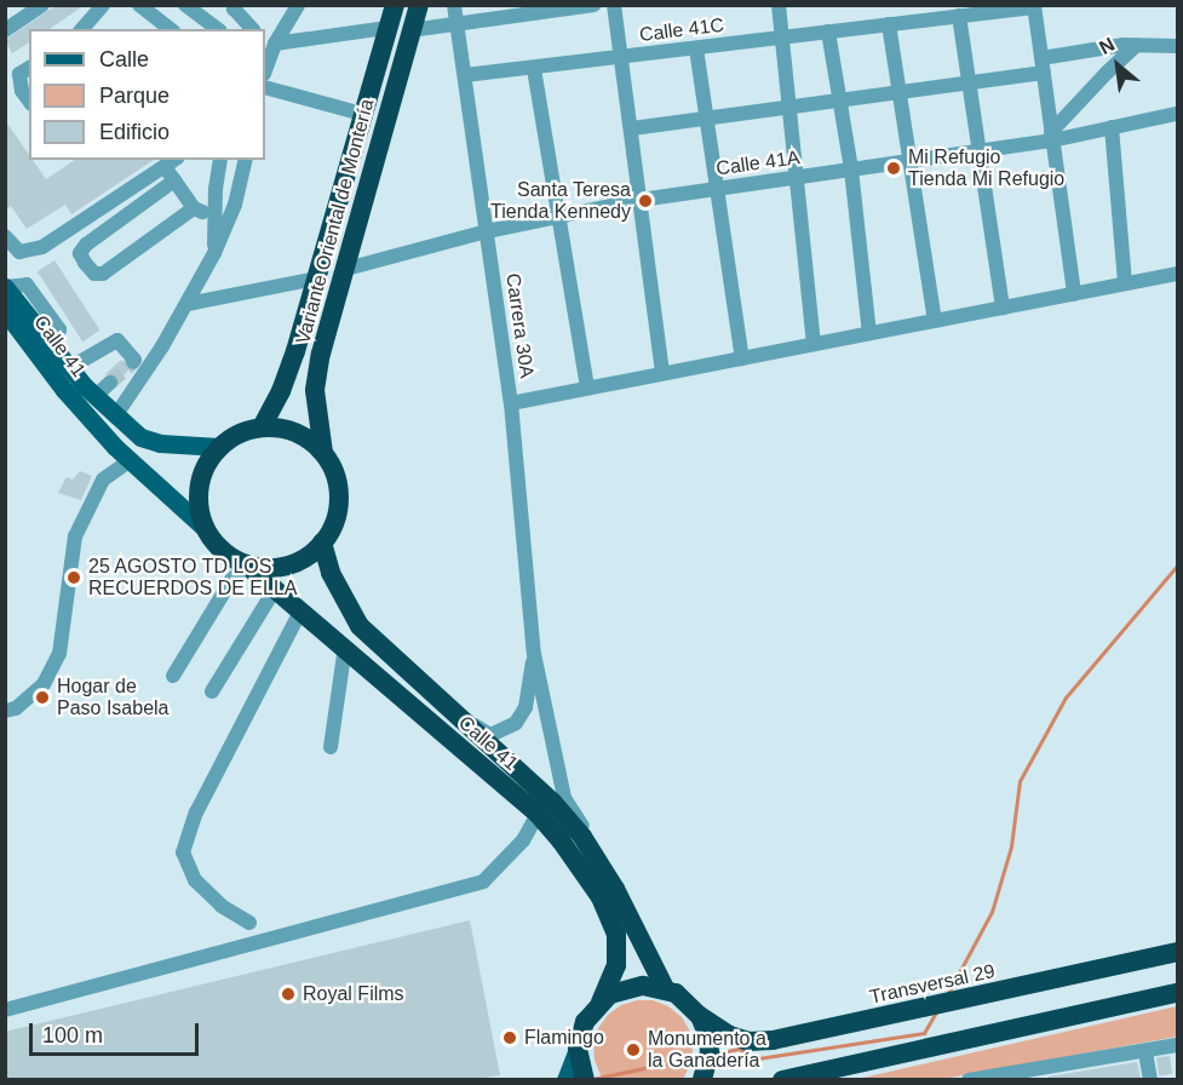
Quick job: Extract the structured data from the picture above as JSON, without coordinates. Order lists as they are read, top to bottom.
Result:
{
  "streets": {
    "highway": ["Variante Oriental de Montería", "Calle 41", "Transversal 29"],
    "street": ["Calle 41C", "Calle 41A", "Carrera 30A"]
  },
  "crossings": [
    ["Calle 41C", "Carrera 30A"],
    ["Calle 41A", "Variante Oriental de Montería"],
    ["Calle 41A", "Carrera 30A"],
    ["Variante Oriental de Montería", "Calle 41"],
    ["Calle 41", "Transversal 29"]
  ],
  "places": [
    "Mi Refugio Tienda Mi Refugio",
    "Santa Teresa Tienda Kennedy",
    "25 AGOSTO TD LOS RECUERDOS DE ELLA",
    "Hogar de Paso Isabela",
    "Royal Films",
    "Flamingo",
    "Monumento a la Ganadería"
  ],
  "legend": ["Calle", "Parque", "Edificio"],
  "scale_bar": "100 m",
  "north": "top left"
}
